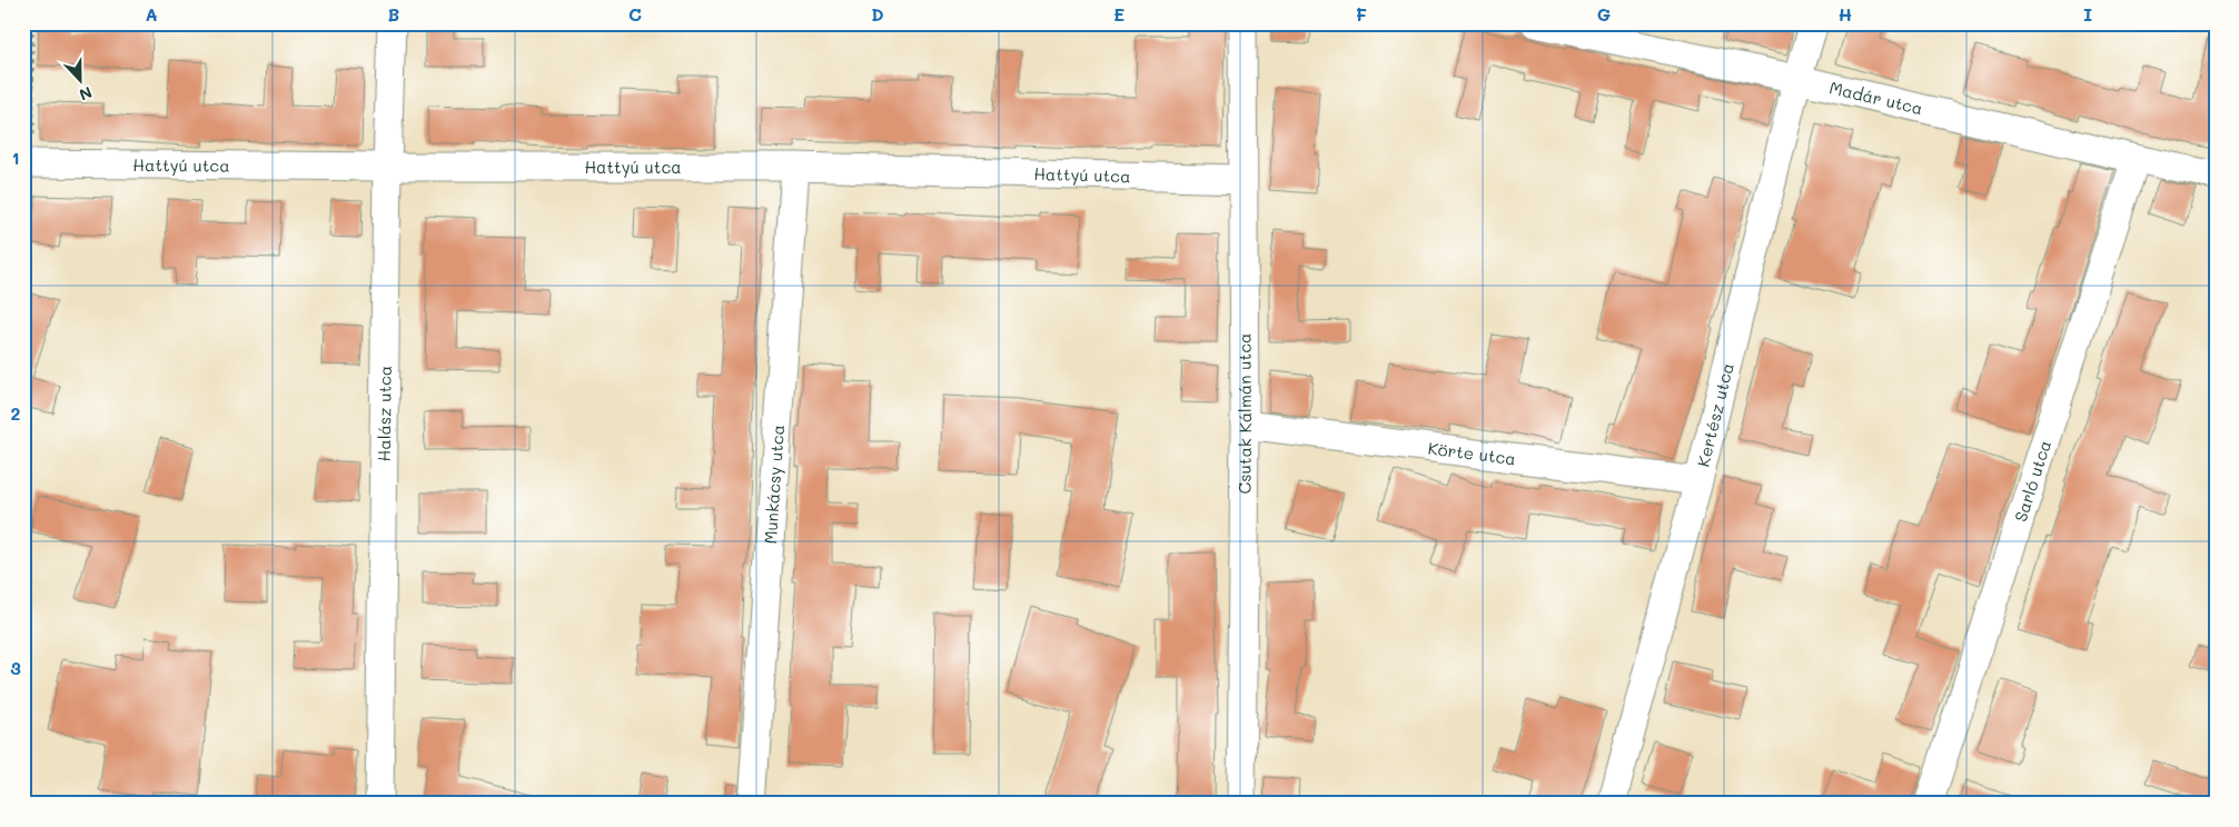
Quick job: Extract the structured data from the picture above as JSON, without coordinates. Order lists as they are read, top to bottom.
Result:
{
  "streets": {
    "street": [
      "Madár utca",
      "Hattyú utca",
      "Halász utca",
      "Csutak Kálmán utca",
      "Kertész utca",
      "Körte utca",
      "Sarló utca",
      "Munkácsy utca"
    ]
  },
  "crossings": [
    ["Madár utca", "Kertész utca"],
    ["Madár utca", "Sarló utca"],
    ["Hattyú utca", "Halász utca"],
    ["Hattyú utca", "Csutak Kálmán utca"],
    ["Hattyú utca", "Munkácsy utca"],
    ["Csutak Kálmán utca", "Körte utca"],
    ["Kertész utca", "Körte utca"]
  ],
  "north": "bottom",
  "grid": {
    "columns": [
      "A",
      "B",
      "C",
      "D",
      "E",
      "F",
      "G",
      "H",
      "I"
    ],
    "rows": ["1", "2", "3"]
  }
}
